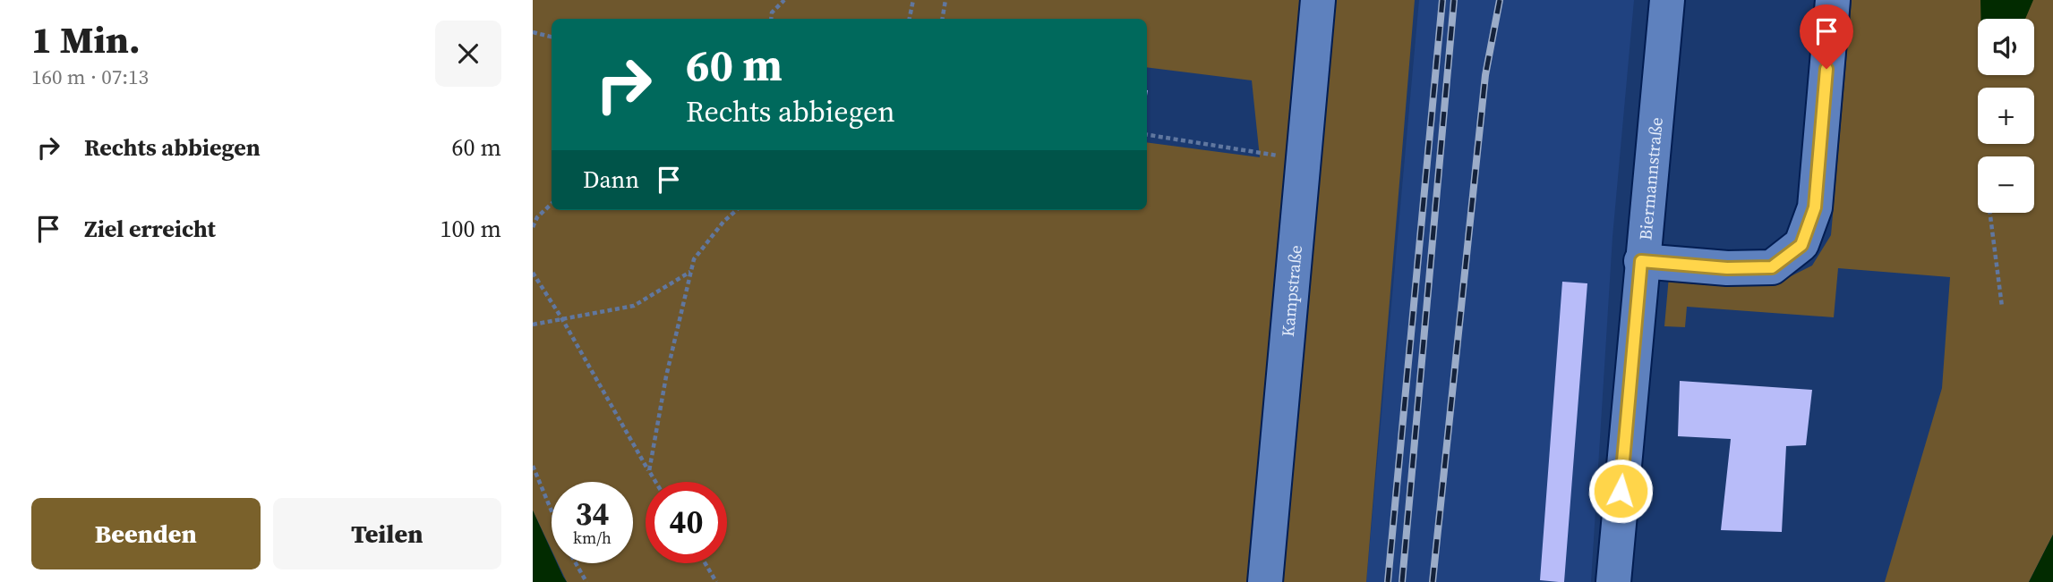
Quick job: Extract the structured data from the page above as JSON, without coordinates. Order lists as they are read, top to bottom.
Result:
{
  "streets": {
    "street": ["Biermannstraße", "Kampstraße"]
  },
  "page": {
    "heading": ["1 Min.", "160 m · 07:13"],
    "map_buttons": ["+", "−"],
    "turn": ["60 m", "Rechts abbiegen"],
    "list": [
      {
        "name": "Rechts abbiegen",
        "value": "60 m"
      },
      {
        "name": "Ziel erreicht",
        "value": "100 m"
      }
    ],
    "then": "Dann",
    "speed": "34 km/h",
    "limit": "40",
    "buttons": ["Beenden", "Teilen"]
  }
}
